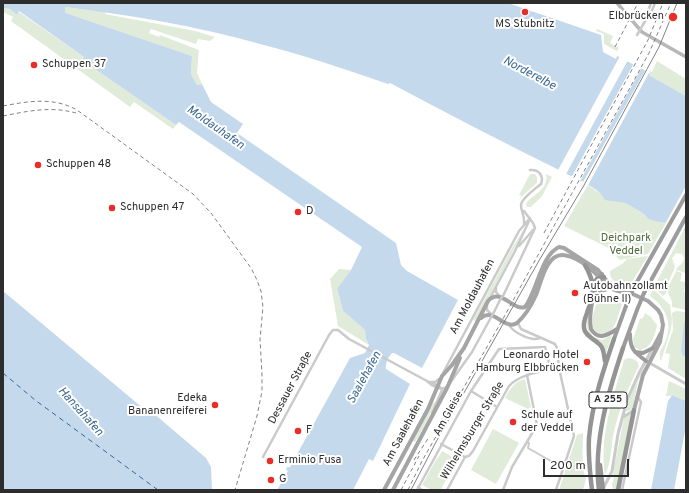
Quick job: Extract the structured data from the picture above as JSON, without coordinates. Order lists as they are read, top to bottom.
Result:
{
  "streets": {
    "highway": ["A 255"],
    "main road": ["Am Moldauhafen", "Am Saalehafen"],
    "street": ["Dessauer Straße", "Am Gleise", "Wilhelmsburger Straße"]
  },
  "crossings": [
    ["Am Moldauhafen", "Am Saalehafen"],
    ["Am Gleise", "Wilhelmsburger Straße"]
  ],
  "water": [
    "Norderelbe",
    "Moldauhafen",
    "Saalehafen",
    "Hansahafen"
  ],
  "parks": ["Deichpark Veddel"],
  "places": [
    "MS Stubnitz",
    "Elbbrücken",
    "Schuppen 37",
    "Schuppen 48",
    "Schuppen 47",
    "D",
    "Autobahnzollamt (Bühne II)",
    "Leonardo Hotel Hamburg Elbbrücken",
    "Edeka Bananenreiferei",
    "Schule auf der Veddel",
    "F",
    "Erminio Fusa",
    "G"
  ],
  "scale_bar": "200 m"
}
